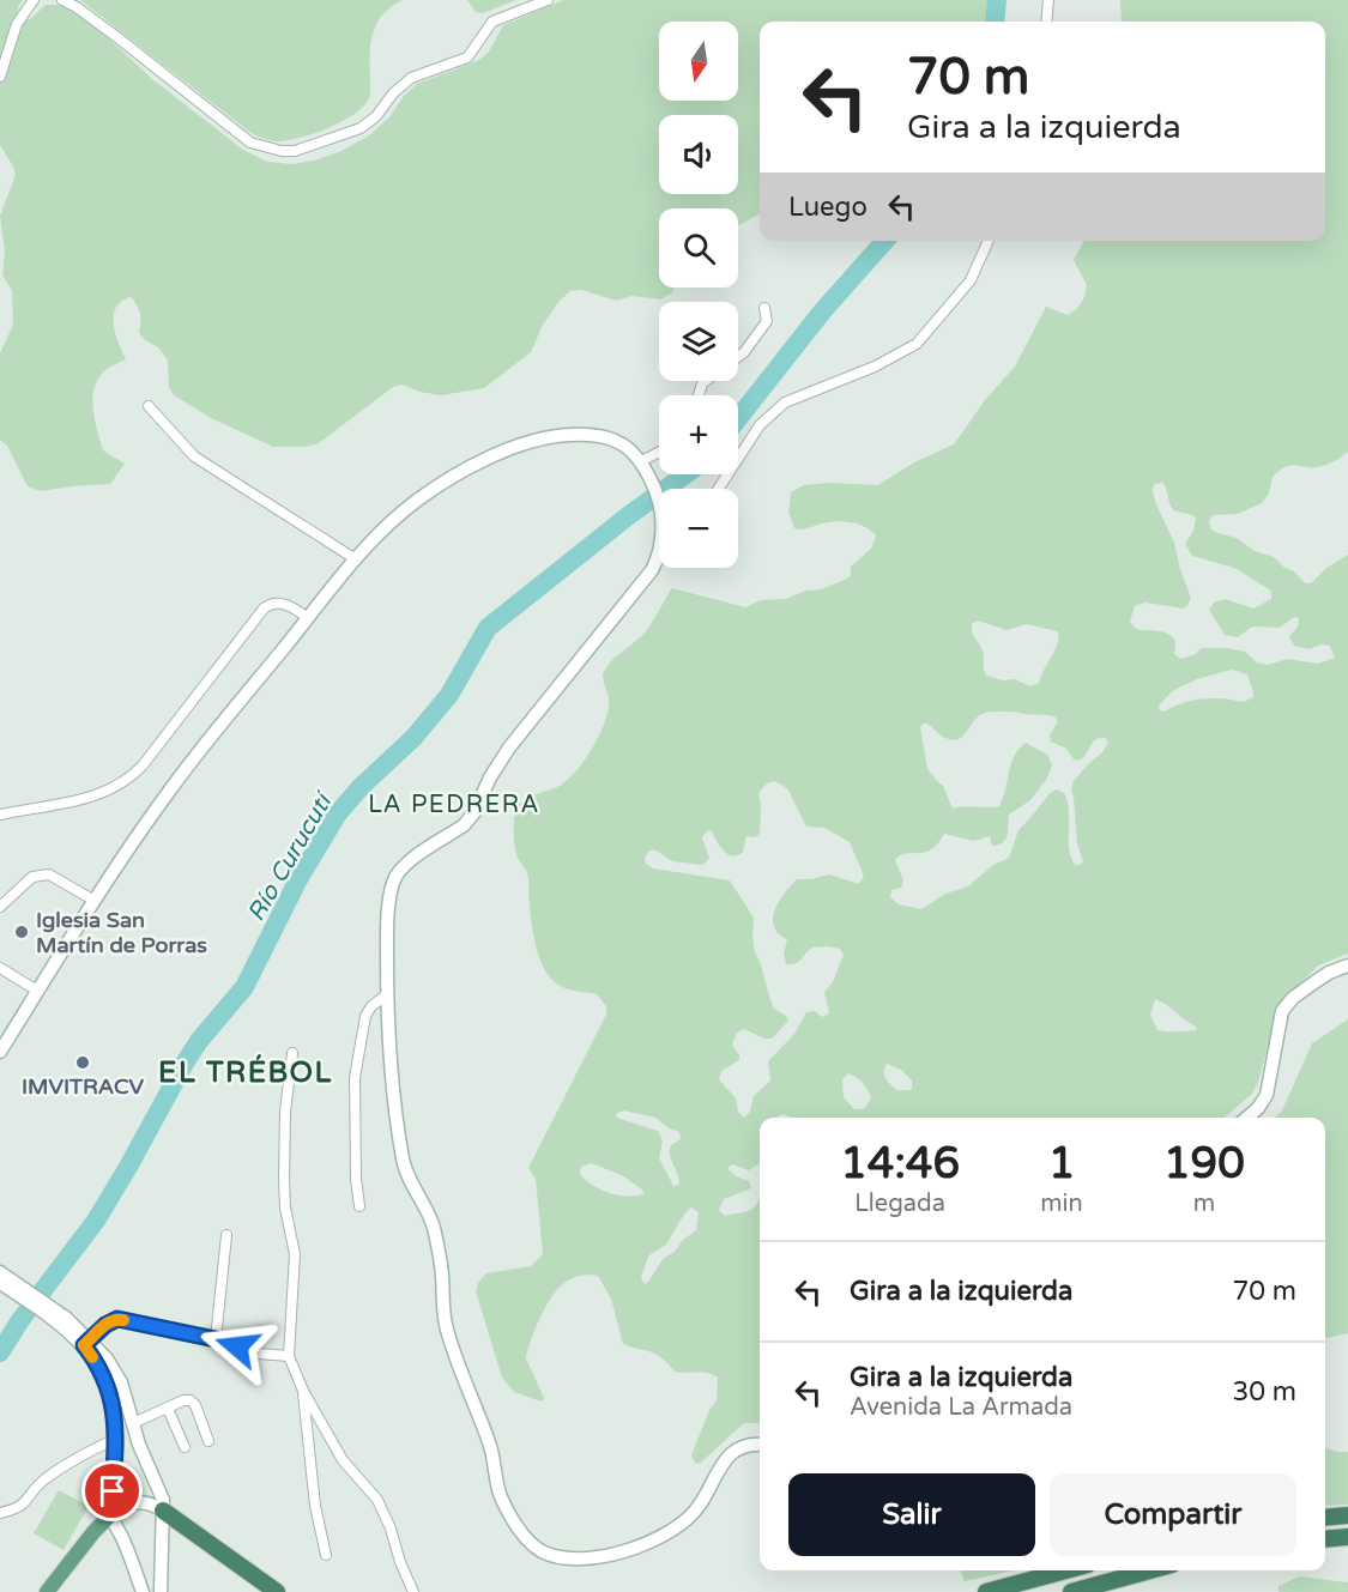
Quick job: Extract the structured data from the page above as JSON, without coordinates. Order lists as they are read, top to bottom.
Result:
{
  "districts": ["LA PEDRERA", "EL TRÉBOL"],
  "water": ["Río Curucutí"],
  "places": ["Iglesia San Martín de Porras", "IMVITRACV"],
  "north": "bottom",
  "page": {
    "map_buttons": ["+", "−"],
    "turn": ["70 m", "Gira a la izquierda"],
    "then": "Luego",
    "eta": [
      "14:46",
      "Llegada",
      "1",
      "min",
      "190",
      "m"
    ],
    "list": [
      {
        "name": "Gira a la izquierda",
        "value": "70 m"
      },
      {
        "name": "Gira a la izquierda",
        "note": "Avenida La Armada",
        "value": "30 m"
      }
    ],
    "buttons": ["Salir", "Compartir"]
  }
}
